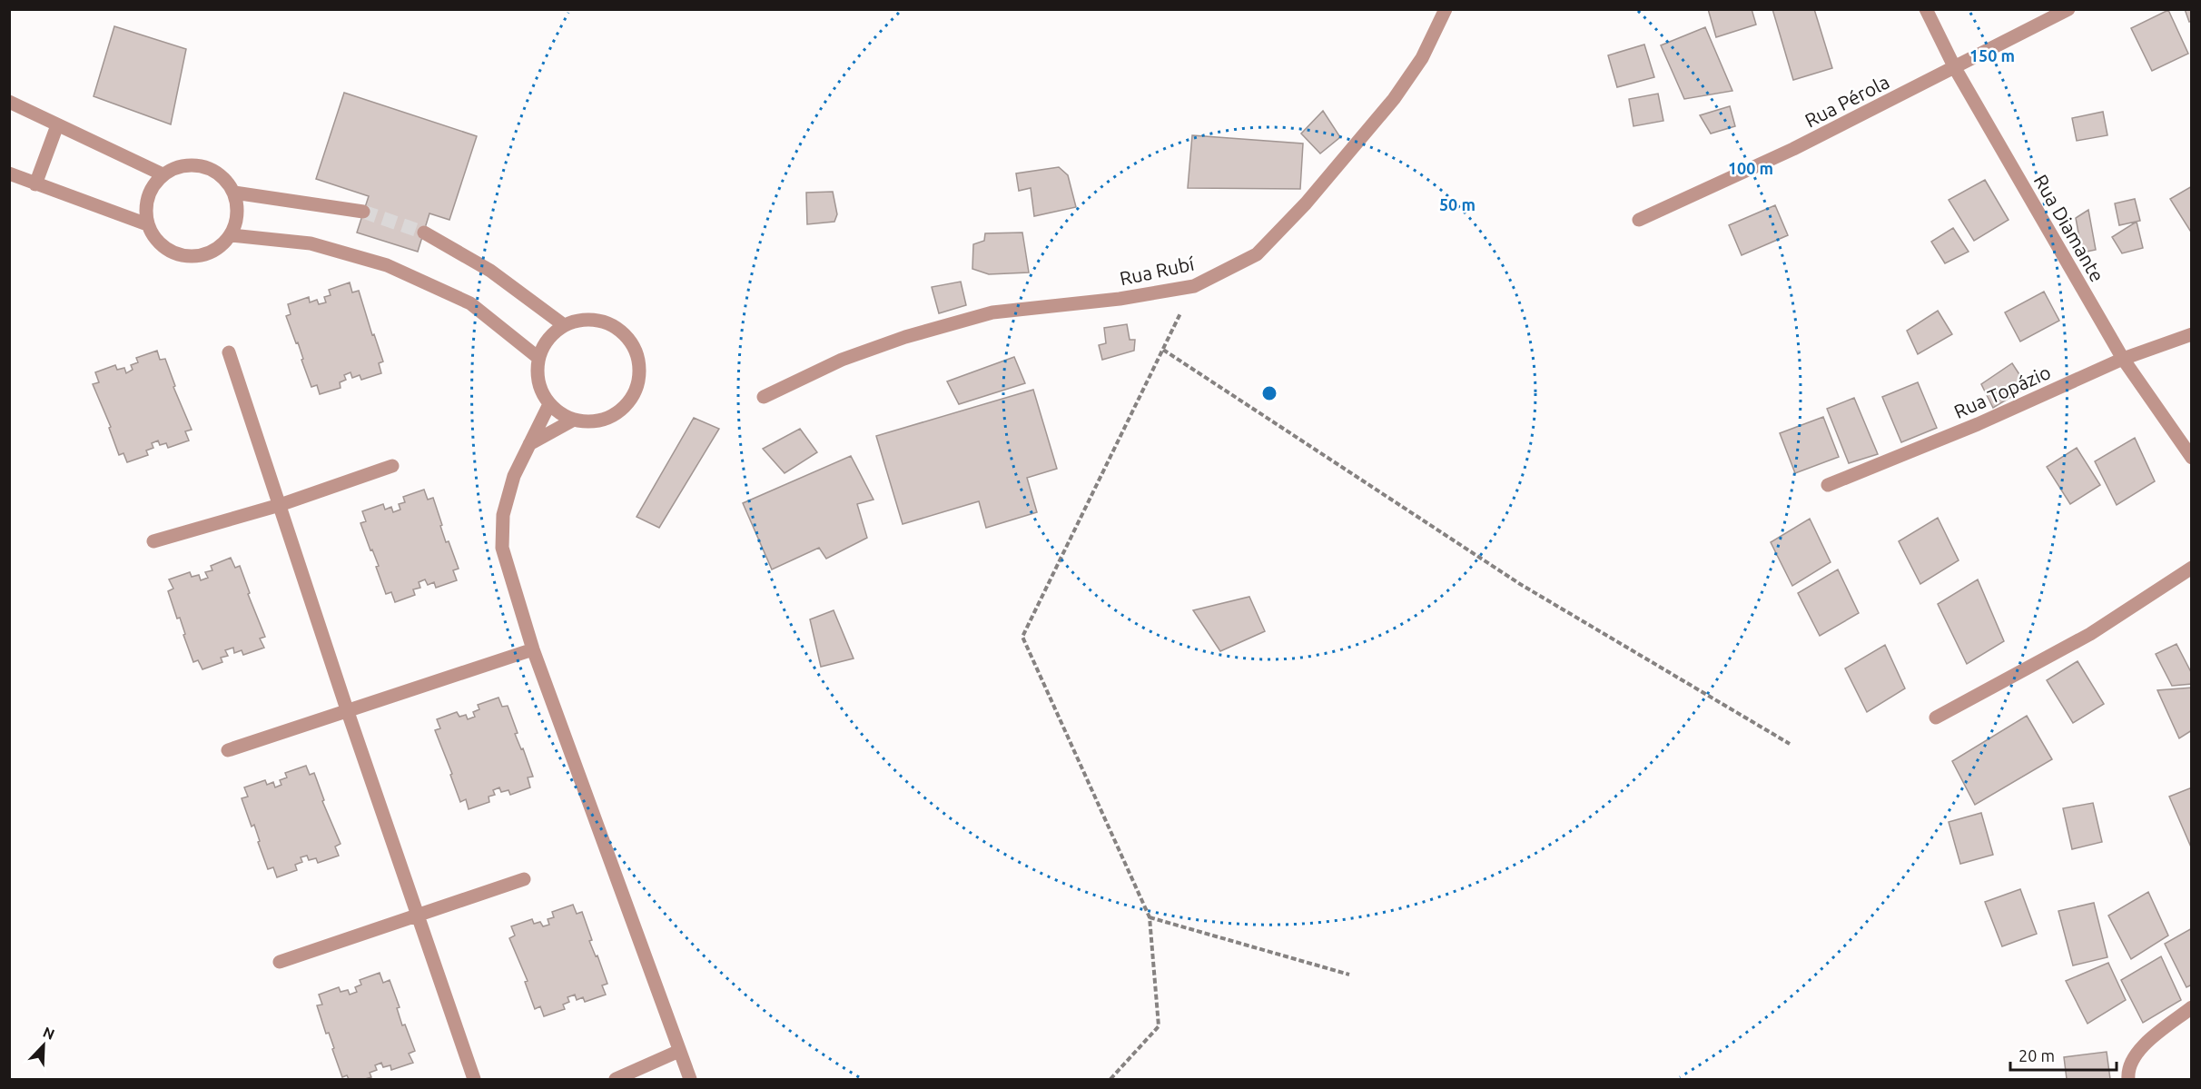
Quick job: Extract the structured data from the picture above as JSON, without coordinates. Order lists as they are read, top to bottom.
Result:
{
  "streets": {
    "street": [
      "Rua Pérola",
      "Rua Diamante",
      "Rua Rubí",
      "Rua Topázio"
    ]
  },
  "crossings": [
    ["Rua Pérola", "Rua Diamante"],
    ["Rua Diamante", "Rua Topázio"]
  ],
  "scale_bar": "20 m",
  "north": "top right",
  "rings": ["150 m", "100 m", "50 m"]
}
